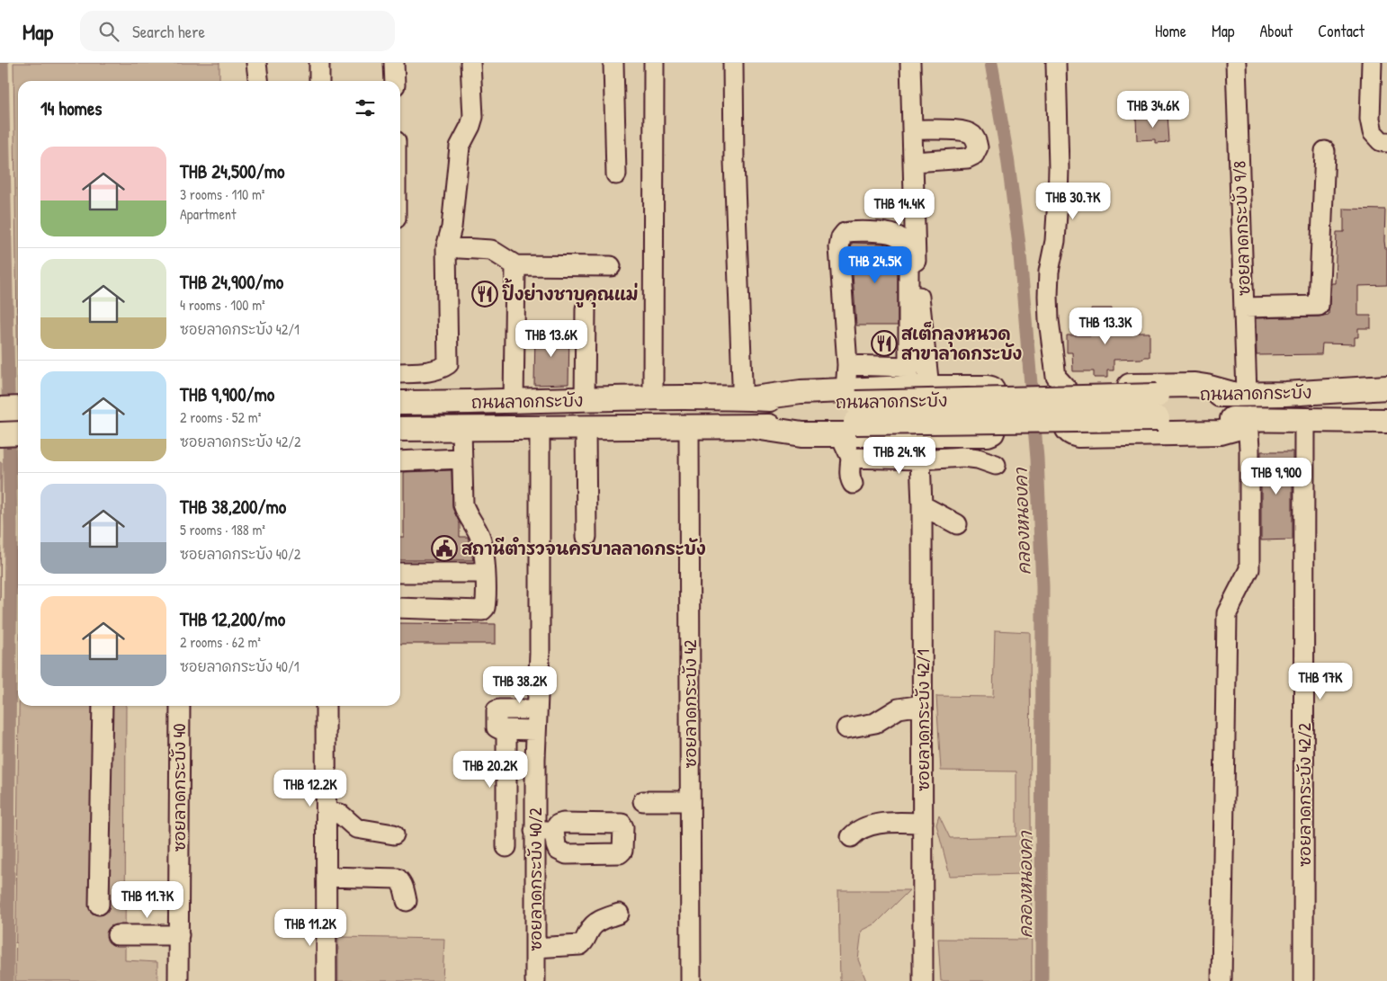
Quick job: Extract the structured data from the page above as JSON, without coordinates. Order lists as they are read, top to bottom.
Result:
{
  "streets": {
    "main road": ["ถนนลาดกระบัง"],
    "street": [
      "ซอยลาดกระบัง 9/8",
      "ซอยลาดกระบัง 42",
      "ซอยลาดกระบัง 42/1",
      "ซอยลาดกระบัง 40",
      "ซอยลาดกระบัง 42/2",
      "ซอยลาดกระบัง 40/2"
    ]
  },
  "crossings": [
    ["ซอยลาดกระบัง 9/8", "ถนนลาดกระบัง"],
    ["ถนนลาดกระบัง", "ซอยลาดกระบัง 42"],
    ["ถนนลาดกระบัง", "ซอยลาดกระบัง 42/2"],
    ["ถนนลาดกระบัง", "ซอยลาดกระบัง 40/2"]
  ],
  "water": ["คลองหนองคา"],
  "places": {
    "restaurant": ["ปิ้งย่างชาบูคุณแม่", "สเต็กลุงหนวด สาขาลาดกระบัง"],
    "public building": ["สถานีตำรวจนครบาลลาดกระบัง"]
  },
  "page": {
    "header": "Map",
    "search": "Search here",
    "nav": [
      "Home",
      "Map",
      "About",
      "Contact"
    ],
    "heading": "14 homes",
    "price": [
      "THB 34.6K",
      "THB 30.7K",
      "THB 14.4K",
      "THB 24.5K",
      "THB 13.3K",
      "THB 13.6K",
      "THB 24.9K",
      "THB 9,900",
      "THB 17K",
      "THB 38.2K",
      "THB 20.2K",
      "THB 12.2K",
      "THB 11.7K",
      "THB 11.2K"
    ],
    "list": [
      {
        "name": "THB 24,500/mo",
        "note": "3 rooms · 110 m² · Apartment"
      },
      {
        "name": "THB 24,900/mo",
        "note": "4 rooms · 100 m² · ซอยลาดกระบัง 42/1"
      },
      {
        "name": "THB 9,900/mo",
        "note": "2 rooms · 52 m² · ซอยลาดกระบัง 42/2"
      },
      {
        "name": "THB 38,200/mo",
        "note": "5 rooms · 188 m² · ซอยลาดกระบัง 40/2"
      },
      {
        "name": "THB 12,200/mo",
        "note": "2 rooms · 62 m² · ซอยลาดกระบัง 40/1"
      }
    ]
  }
}
